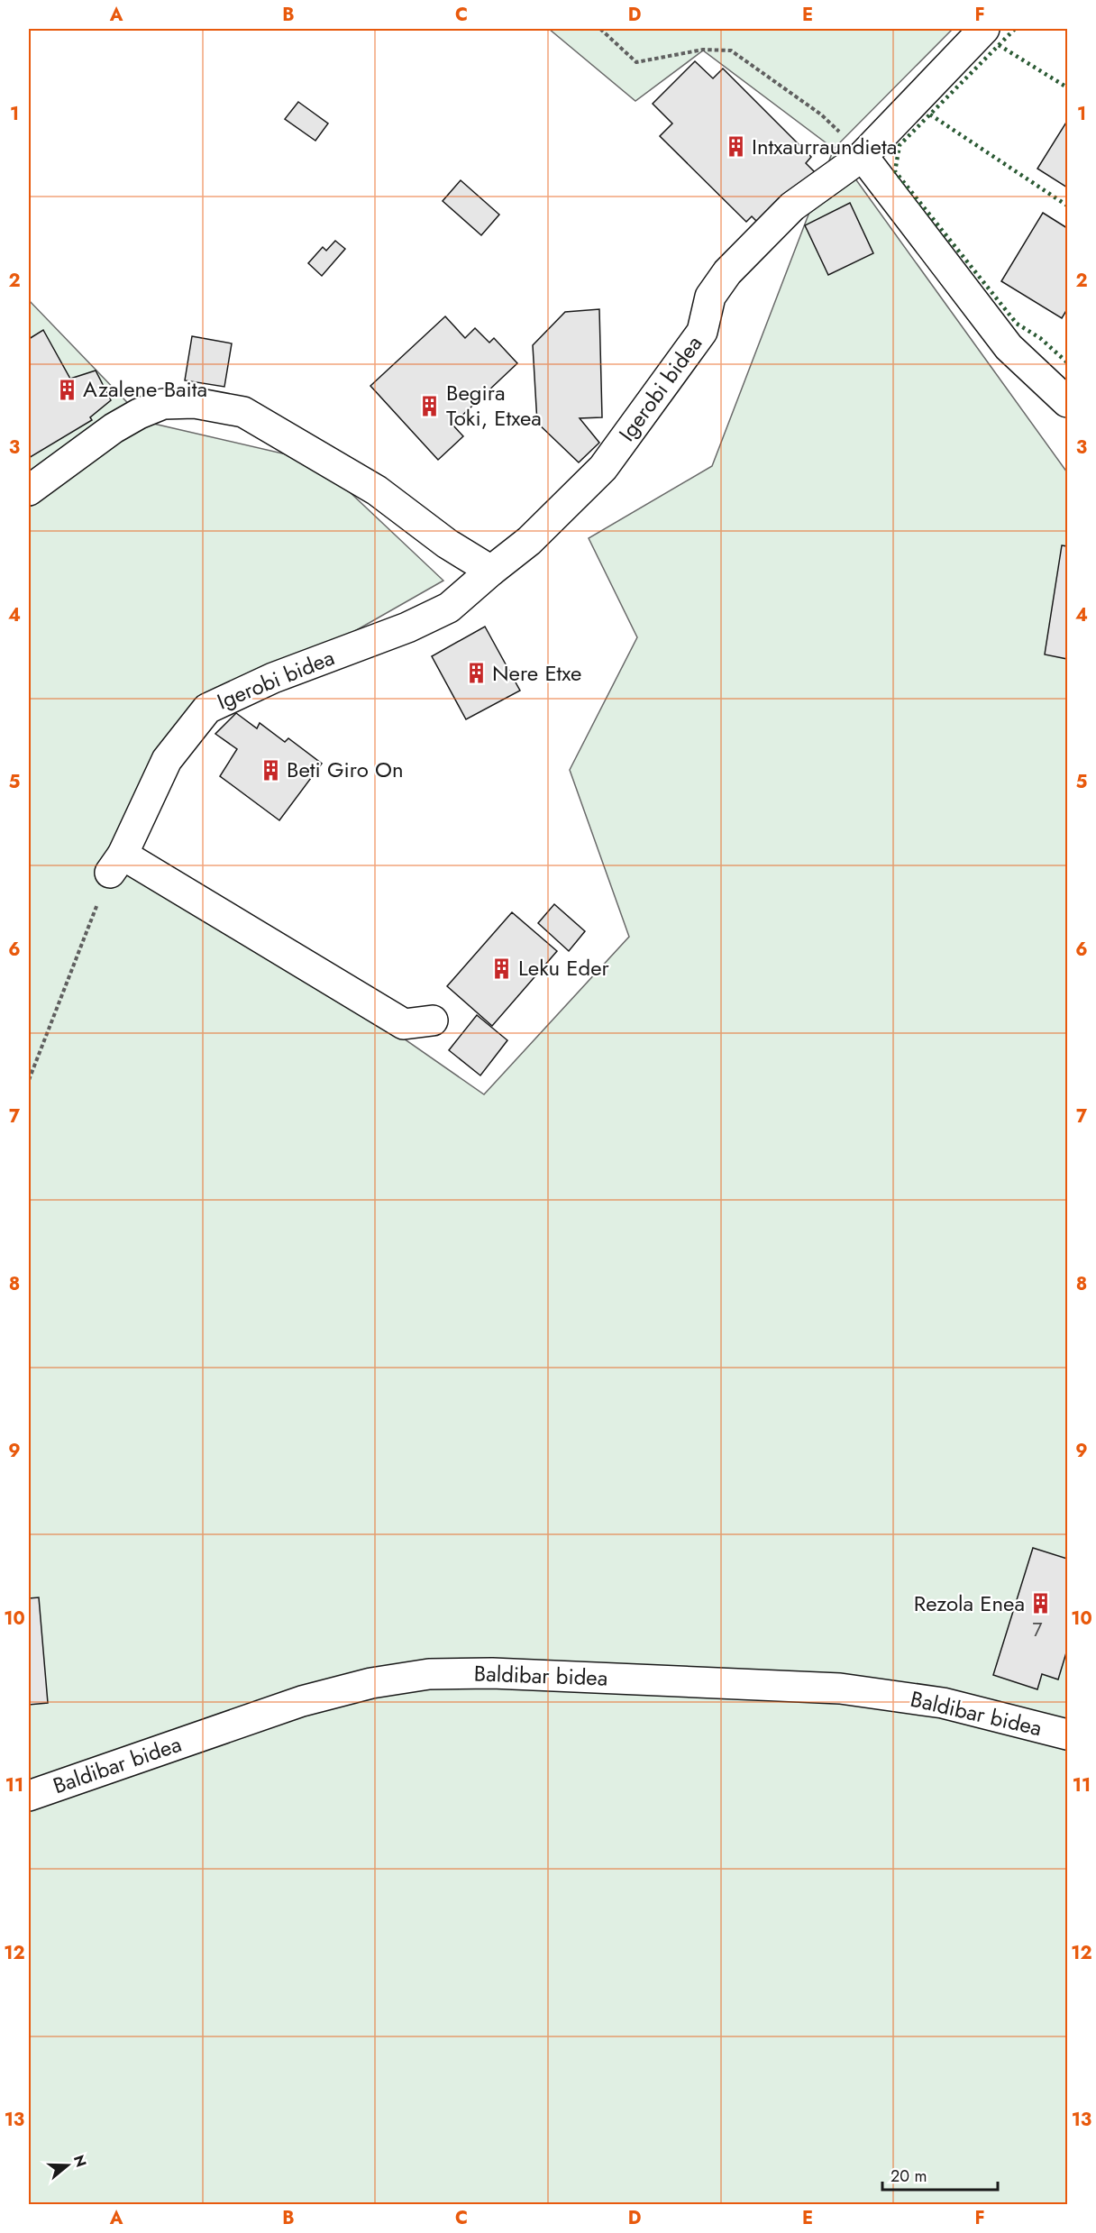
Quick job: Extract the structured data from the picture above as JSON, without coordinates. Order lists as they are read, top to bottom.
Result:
{
  "streets": {
    "street": ["Igerobi bidea", "Baldibar bidea"]
  },
  "places": {
    "building": [
      "Intxaurraundieta",
      "Azalene Baita",
      "Begira Toki, Etxea",
      "Nere Etxe",
      "Beti Giro On",
      "Leku Eder",
      "Rezola Enea"
    ]
  },
  "house_numbers": ["7"],
  "scale_bar": "20 m",
  "north": "right",
  "grid": {
    "columns": [
      "A",
      "B",
      "C",
      "D",
      "E",
      "F"
    ],
    "rows": [
      "1",
      "2",
      "3",
      "4",
      "5",
      "6",
      "7",
      "8",
      "9",
      "10",
      "11",
      "12",
      "13"
    ]
  }
}
